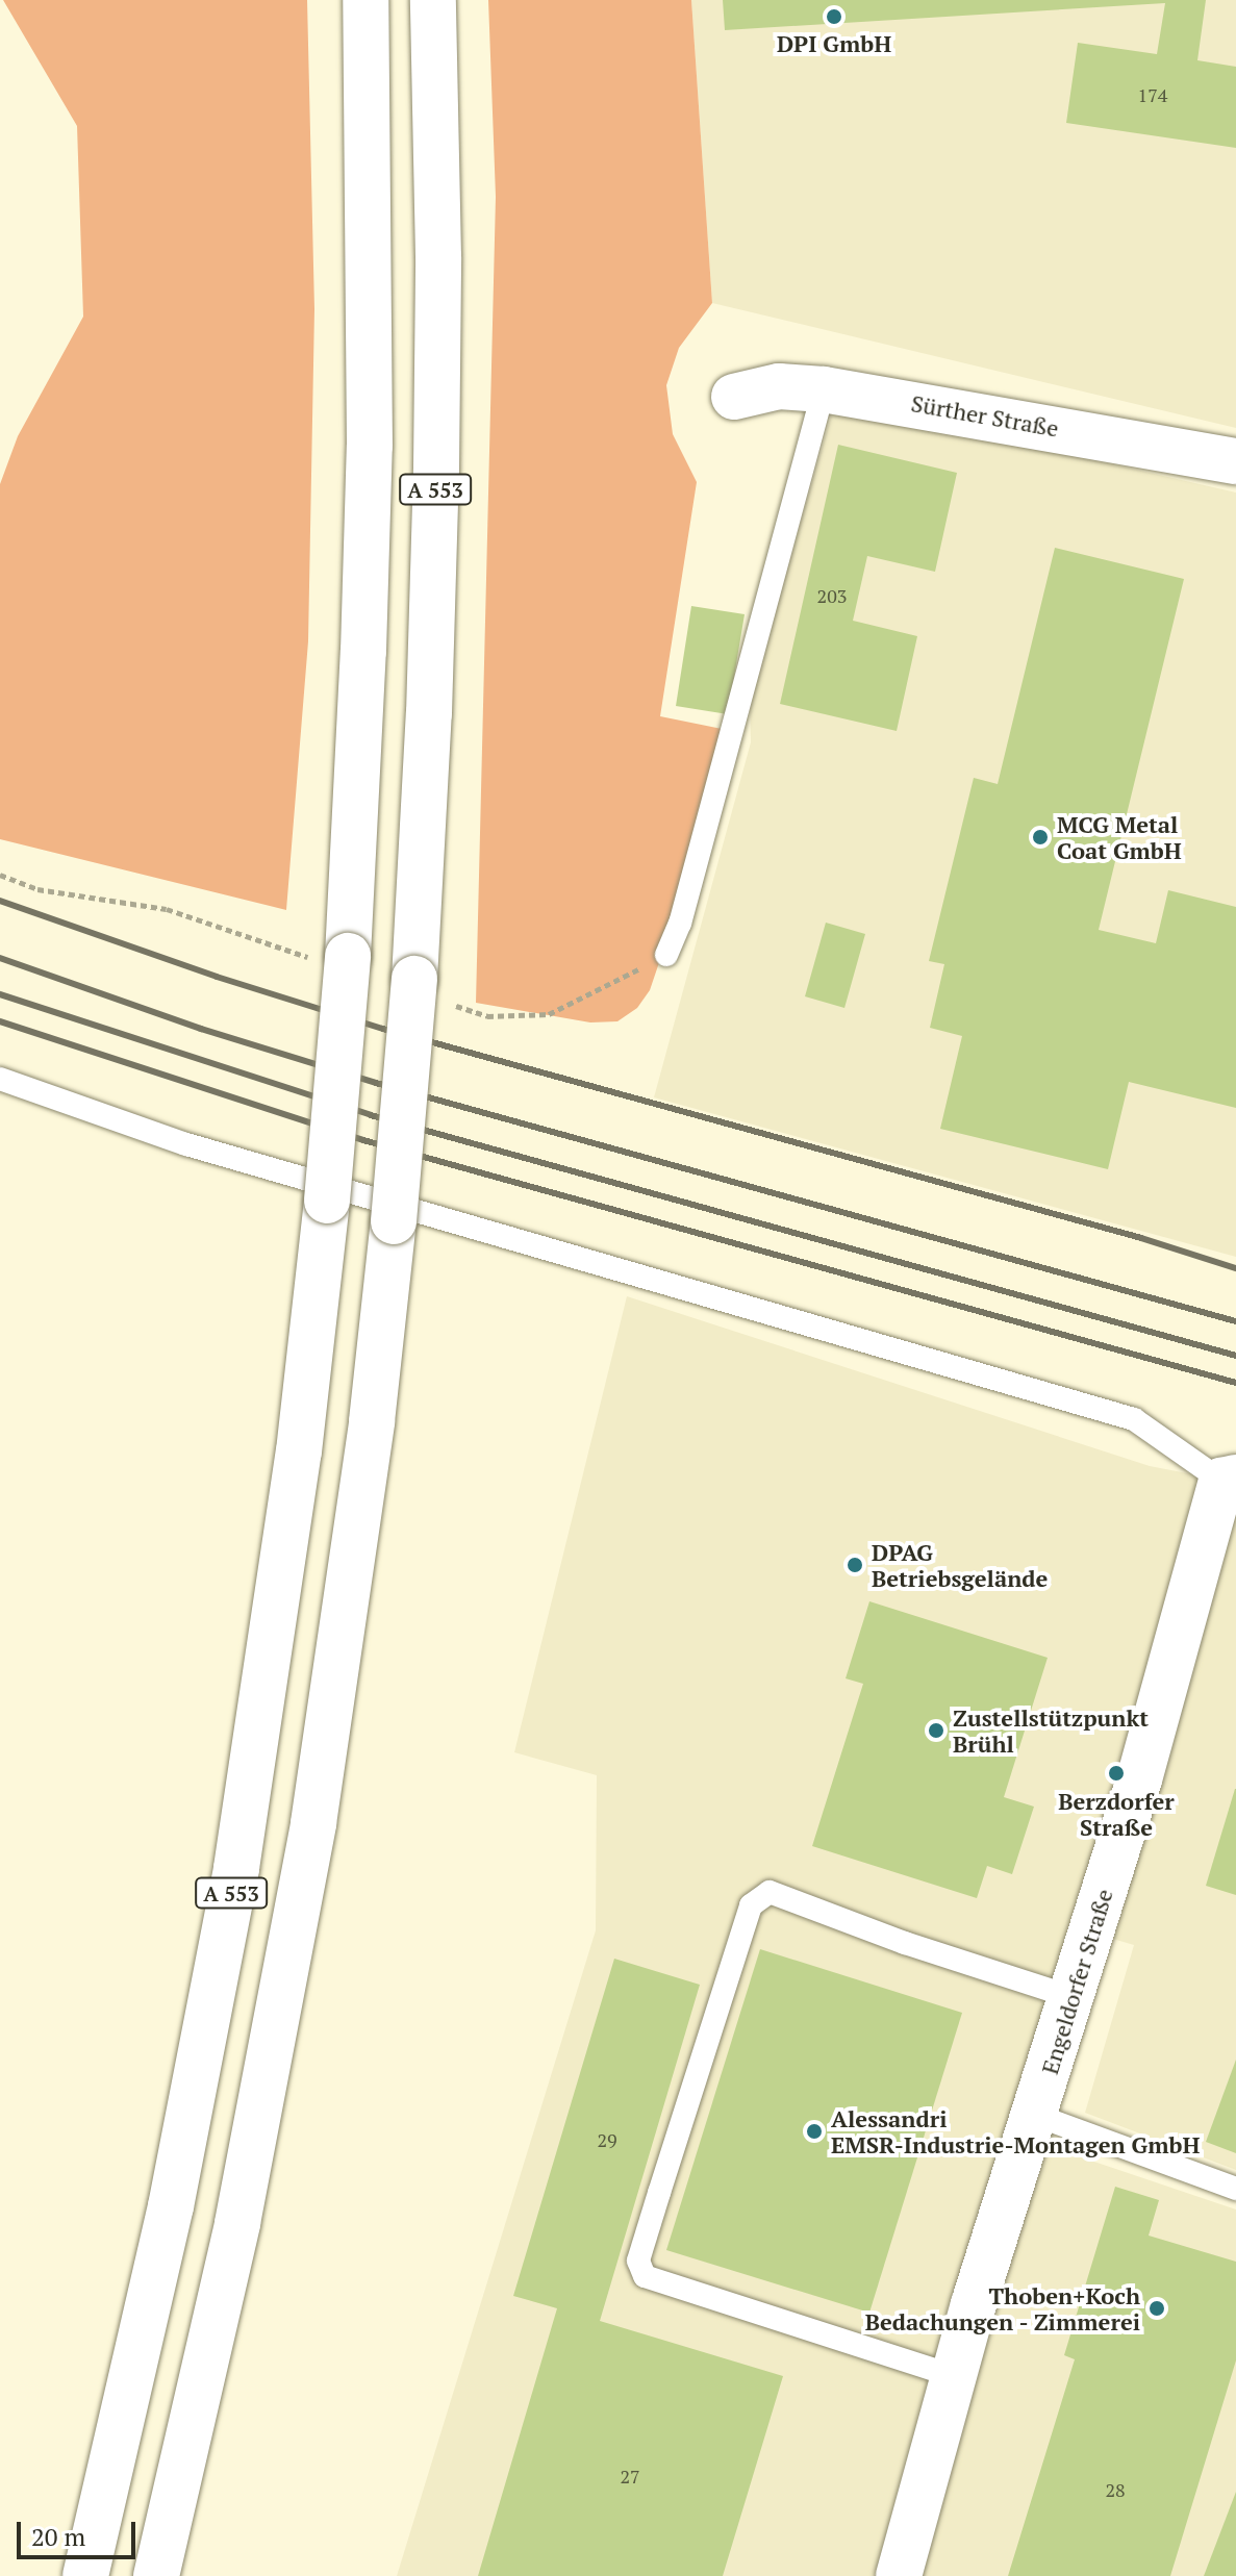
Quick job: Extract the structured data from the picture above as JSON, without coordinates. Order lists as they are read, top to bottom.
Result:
{
  "streets": {
    "main road": ["Sürther Straße", "A 553", "Engeldorfer Straße"]
  },
  "places": [
    "DPI GmbH",
    "MCG Metal Coat GmbH",
    "DPAG Betriebsgelände",
    "Zustellstützpunkt Brühl",
    "Berzdorfer Straße",
    "Alessandri EMSR-Industrie-Montagen GmbH",
    "Thoben+Koch Bedachungen - Zimmerei"
  ],
  "house_numbers": [
    "174",
    "203",
    "29",
    "27",
    "28"
  ],
  "scale_bar": "20 m"
}
